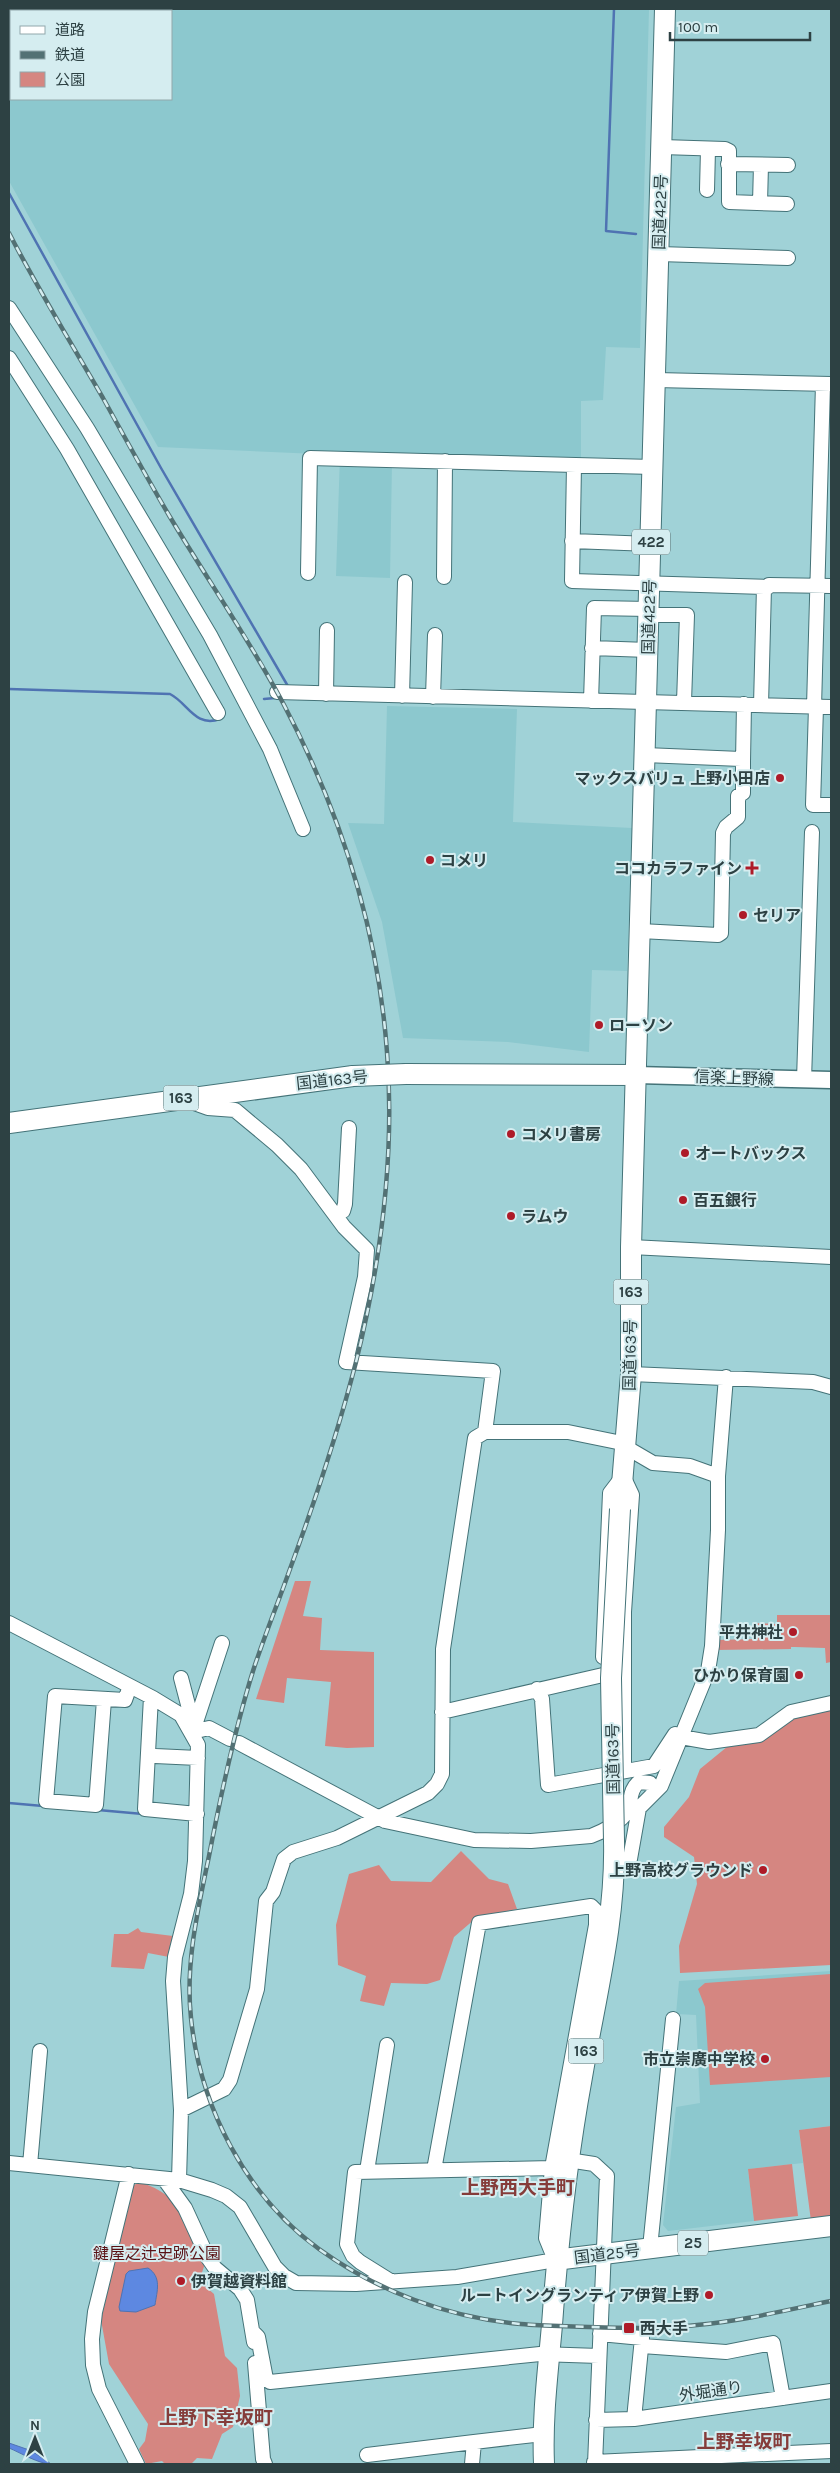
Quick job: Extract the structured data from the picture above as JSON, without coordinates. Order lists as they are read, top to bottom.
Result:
{
  "streets": {
    "highway": [
      "国道422号",
      "422",
      "国道163号",
      "163",
      "25",
      "国道25号"
    ],
    "main road": ["信楽上野線"],
    "street": ["外堀通り"]
  },
  "crossings": [
    ["国道422号", "信楽上野線"],
    ["国道422号", "国道163号"],
    ["信楽上野線", "国道163号"],
    ["国道163号", "国道25号"]
  ],
  "districts": ["上野西大手町", "上野下幸坂町", "上野幸坂町"],
  "parks": ["鍵屋之辻史跡公園"],
  "places": {
    "other": [
      "マックスバリュ 上野小田店",
      "コメリ",
      "セリア",
      "ローソン",
      "コメリ書房",
      "オートバックス",
      "百五銀行",
      "ラムウ",
      "平井神社",
      "ひかり保育園",
      "上野高校グラウンド",
      "市立崇廣中学校",
      "伊賀越資料館",
      "ルートイングランティア伊賀上野"
    ],
    "health": ["ココカラファイン"],
    "transit": ["西大手"]
  },
  "legend": ["道路", "鉄道", "公園"],
  "scale_bar": "100 m",
  "north": "top"
}
